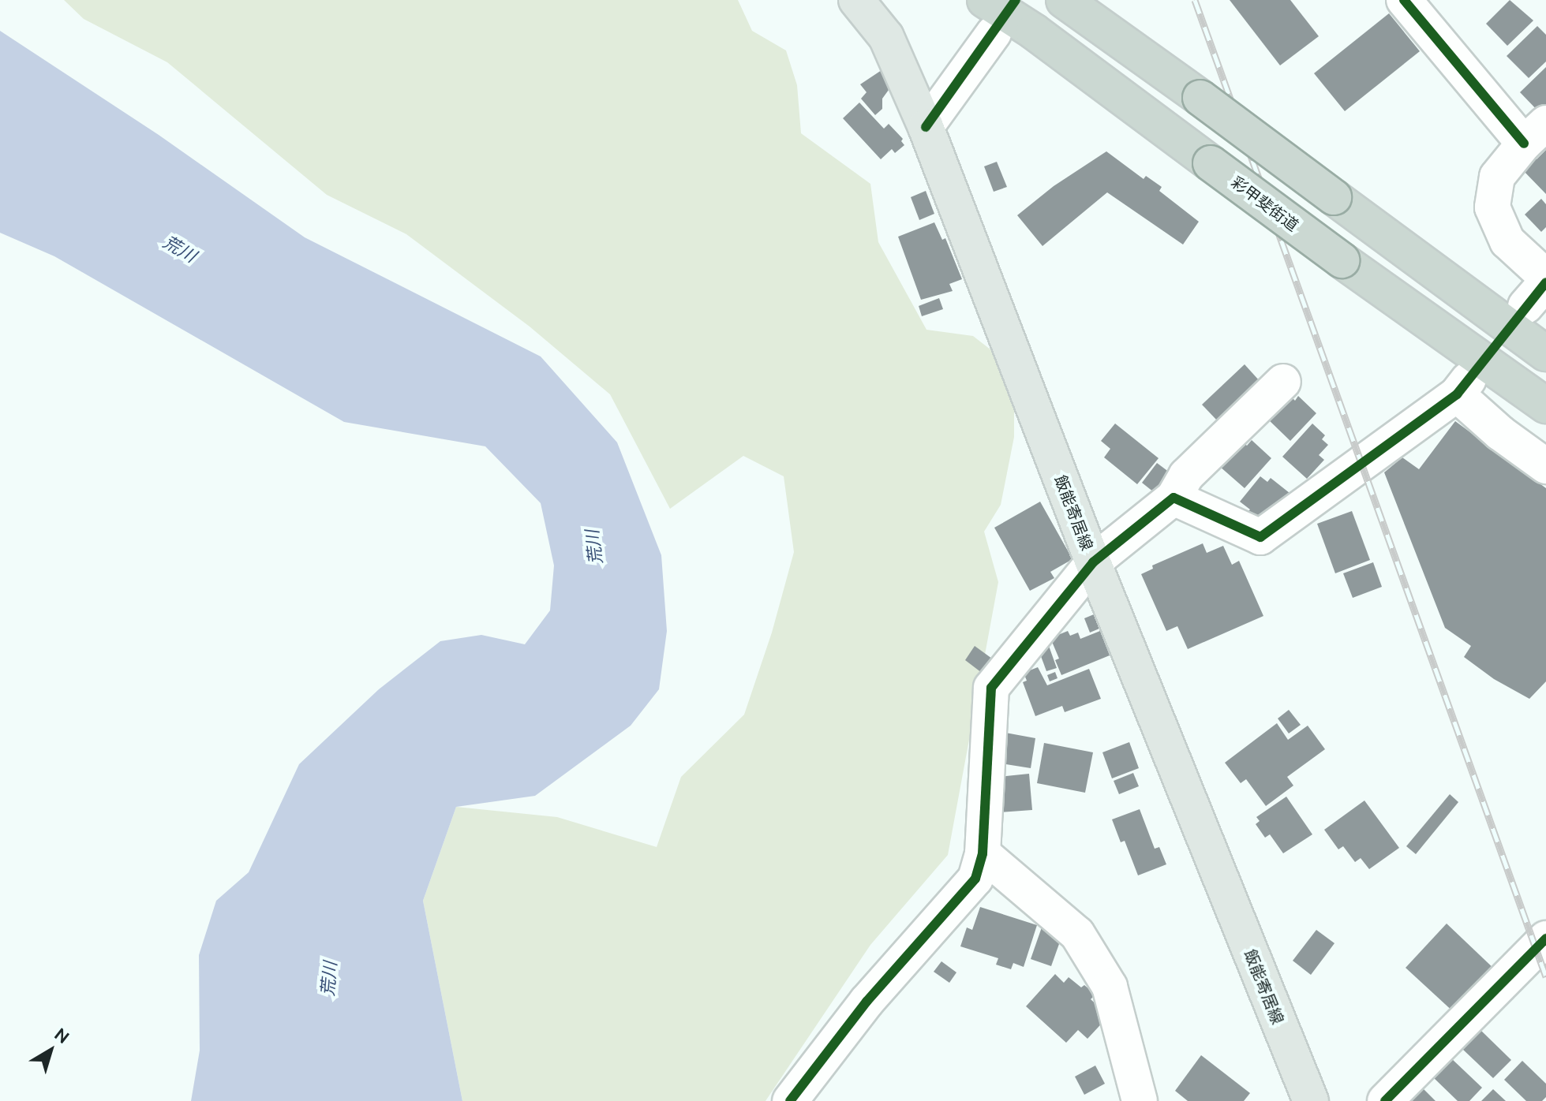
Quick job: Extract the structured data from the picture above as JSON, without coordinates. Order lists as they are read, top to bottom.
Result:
{
  "streets": {
    "highway": ["彩甲斐街道"],
    "main road": ["飯能寄居線"]
  },
  "water": ["荒川"],
  "north": "top right"
}
